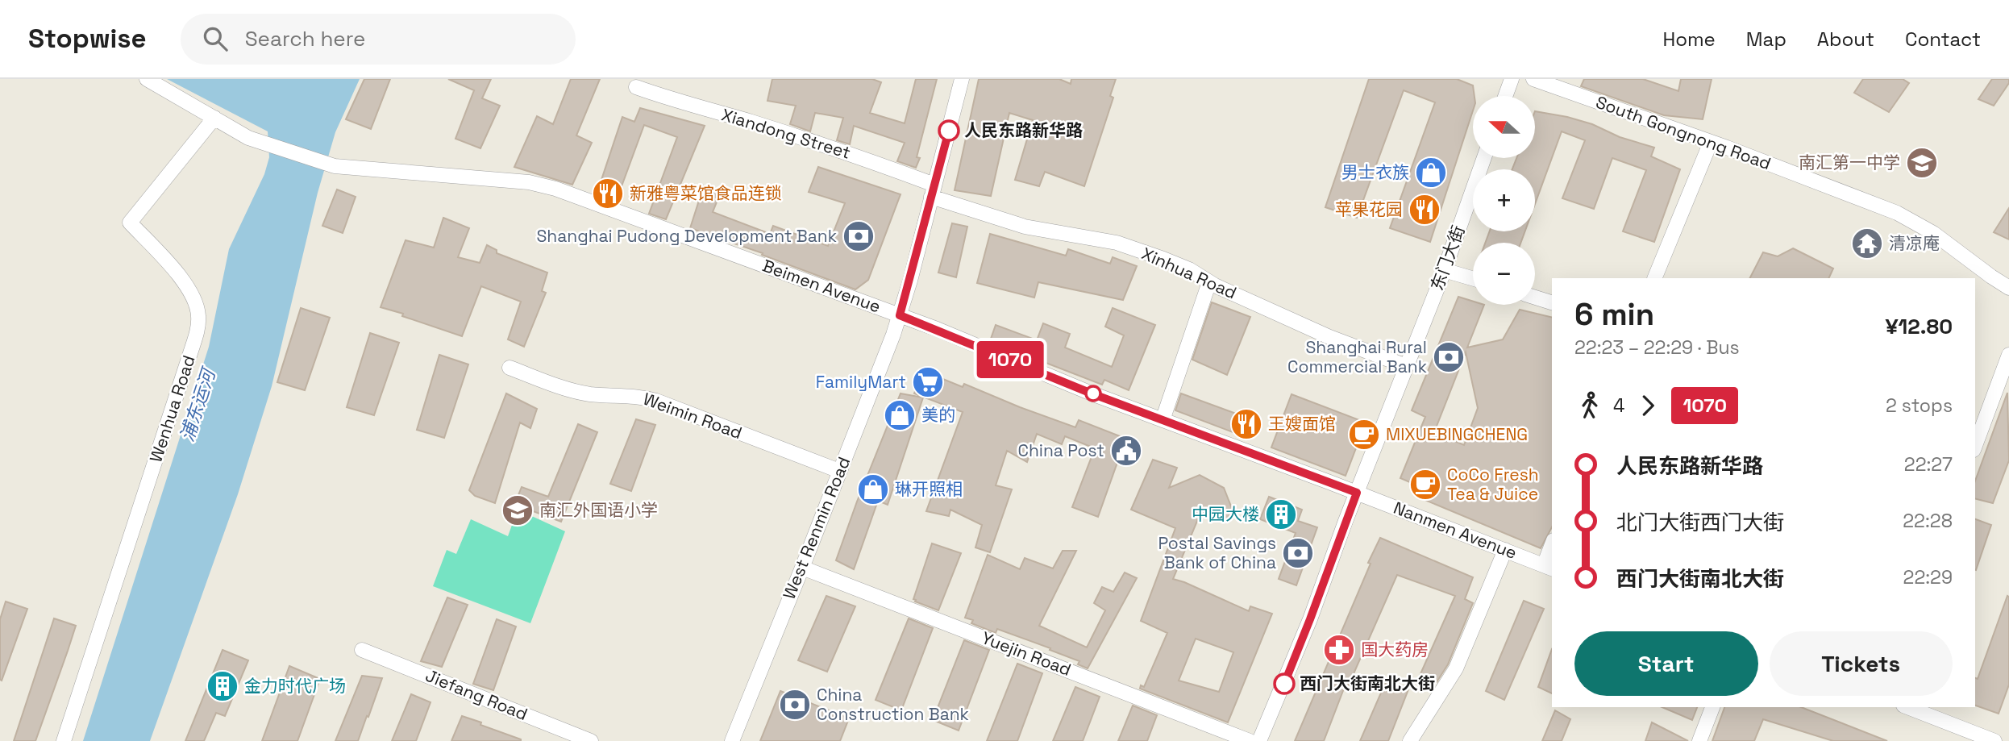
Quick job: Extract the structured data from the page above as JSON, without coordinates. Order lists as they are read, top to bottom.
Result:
{
  "streets": {
    "street": [
      "South Gongnong Road",
      "Xiandong Street",
      "东门大街",
      "Xinhua Road",
      "Beimen Avenue",
      "Wenhua Road",
      "Weimin Road",
      "West Renmin Road",
      "Nanmen Avenue",
      "Yuejin Road",
      "Jiefang Road"
    ]
  },
  "crossings": [
    ["Xiandong Street", "Xinhua Road"],
    ["Xiandong Street", "West Renmin Road"],
    ["东门大街", "Xinhua Road"],
    ["东门大街", "Beimen Avenue"],
    ["东门大街", "Nanmen Avenue"],
    ["Xinhua Road", "West Renmin Road"],
    ["Beimen Avenue", "Wenhua Road"],
    ["Beimen Avenue", "West Renmin Road"],
    ["Beimen Avenue", "Nanmen Avenue"],
    ["Weimin Road", "West Renmin Road"],
    ["West Renmin Road", "Yuejin Road"]
  ],
  "water": ["浦东运河"],
  "places": {
    "other": ["人民东路新华路", "西门大街南北大街"],
    "school or university": ["南汇第一中学", "南汇外国语小学"],
    "shop": ["男士衣族", "美的", "琳开照相"],
    "restaurant": ["新雅粤菜馆食品连锁", "苹果花园", "王嫂面馆"],
    "bank": [
      "Shanghai Pudong Development Bank",
      "Shanghai Rural Commercial Bank",
      "Postal Savings Bank of China",
      "China Construction Bank"
    ],
    "temple": ["清凉庵"],
    "supermarket": ["FamilyMart"],
    "cafe": ["MIXUEBINGCHENG", "CoCo Fresh Tea & Juice"],
    "public building": ["China Post"],
    "building": ["中园大楼", "金力时代广场"],
    "pharmacy": ["国大药房"]
  },
  "lines": ["bus line 1070"],
  "north": "left",
  "page": {
    "header": "Stopwise",
    "search": "Search here",
    "nav": [
      "Home",
      "Map",
      "About",
      "Contact"
    ],
    "on_map": "1070",
    "map_buttons": ["+", "−"],
    "heading": ["6 min", "22:23 – 22:29 · Bus", "¥12.80"],
    "legs": ["4", "1070", "2 stops"],
    "list": [
      {
        "name": "人民东路新华路",
        "value": "22:27"
      },
      {
        "name": "北门大街西门大街",
        "value": "22:28"
      },
      {
        "name": "西门大街南北大街",
        "value": "22:29"
      }
    ],
    "buttons": ["Start", "Tickets"]
  }
}
